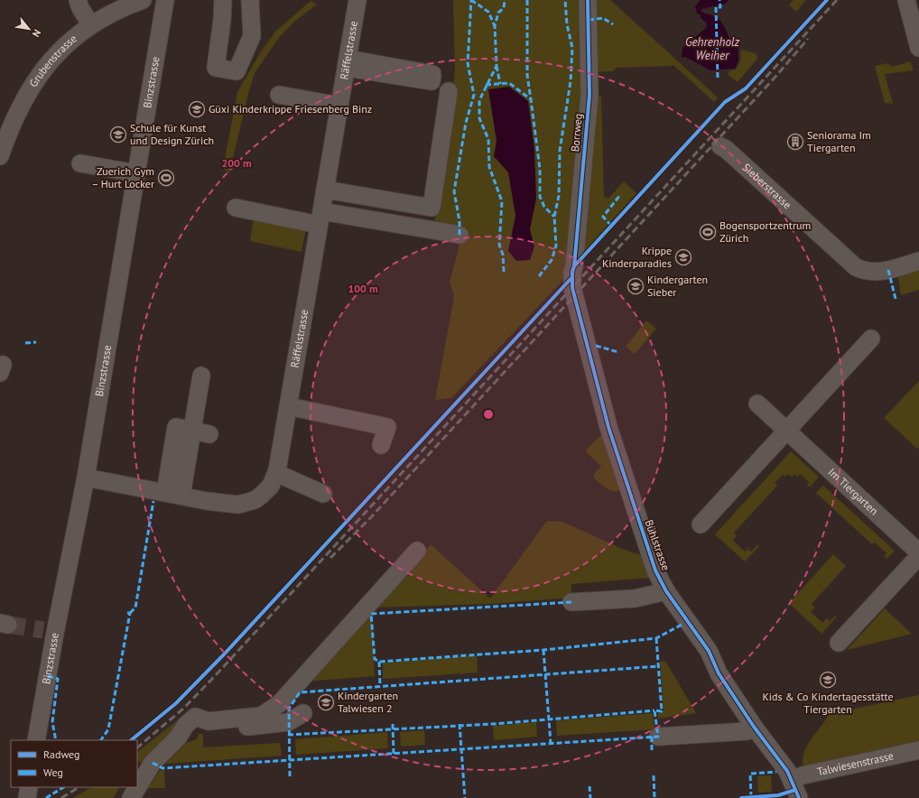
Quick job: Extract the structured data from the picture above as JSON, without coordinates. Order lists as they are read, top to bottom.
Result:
{
  "streets": {
    "street": [
      "Räffelstrasse",
      "Grubenstrasse",
      "Binzstrasse",
      "Borrweg",
      "Sieberstrasse",
      "Im Tiergarten",
      "Bühlstrasse",
      "Talwiesenstrasse"
    ]
  },
  "crossings": [
    ["Borrweg", "Bühlstrasse"],
    ["Bühlstrasse", "Talwiesenstrasse"]
  ],
  "water": ["Gehrenholz Weiher"],
  "places": {
    "school or university": [
      "Güxi Kinderkrippe Friesenberg Binz",
      "Schule für Kunst und Design Zürich",
      "Krippe Kinderparadies",
      "Kindergarten Sieber",
      "Kids & Co Kindertagesstätte Tiergarten",
      "Kindergarten Talwiesen 2"
    ],
    "building": ["Seniorama Im Tiergarten"],
    "sports": ["Zuerich Gym – Hurt Locker", "Bogensportzentrum Zürich"]
  },
  "legend": ["Radweg", "Weg"],
  "north": "bottom right",
  "rings": ["200 m", "100 m"]
}
